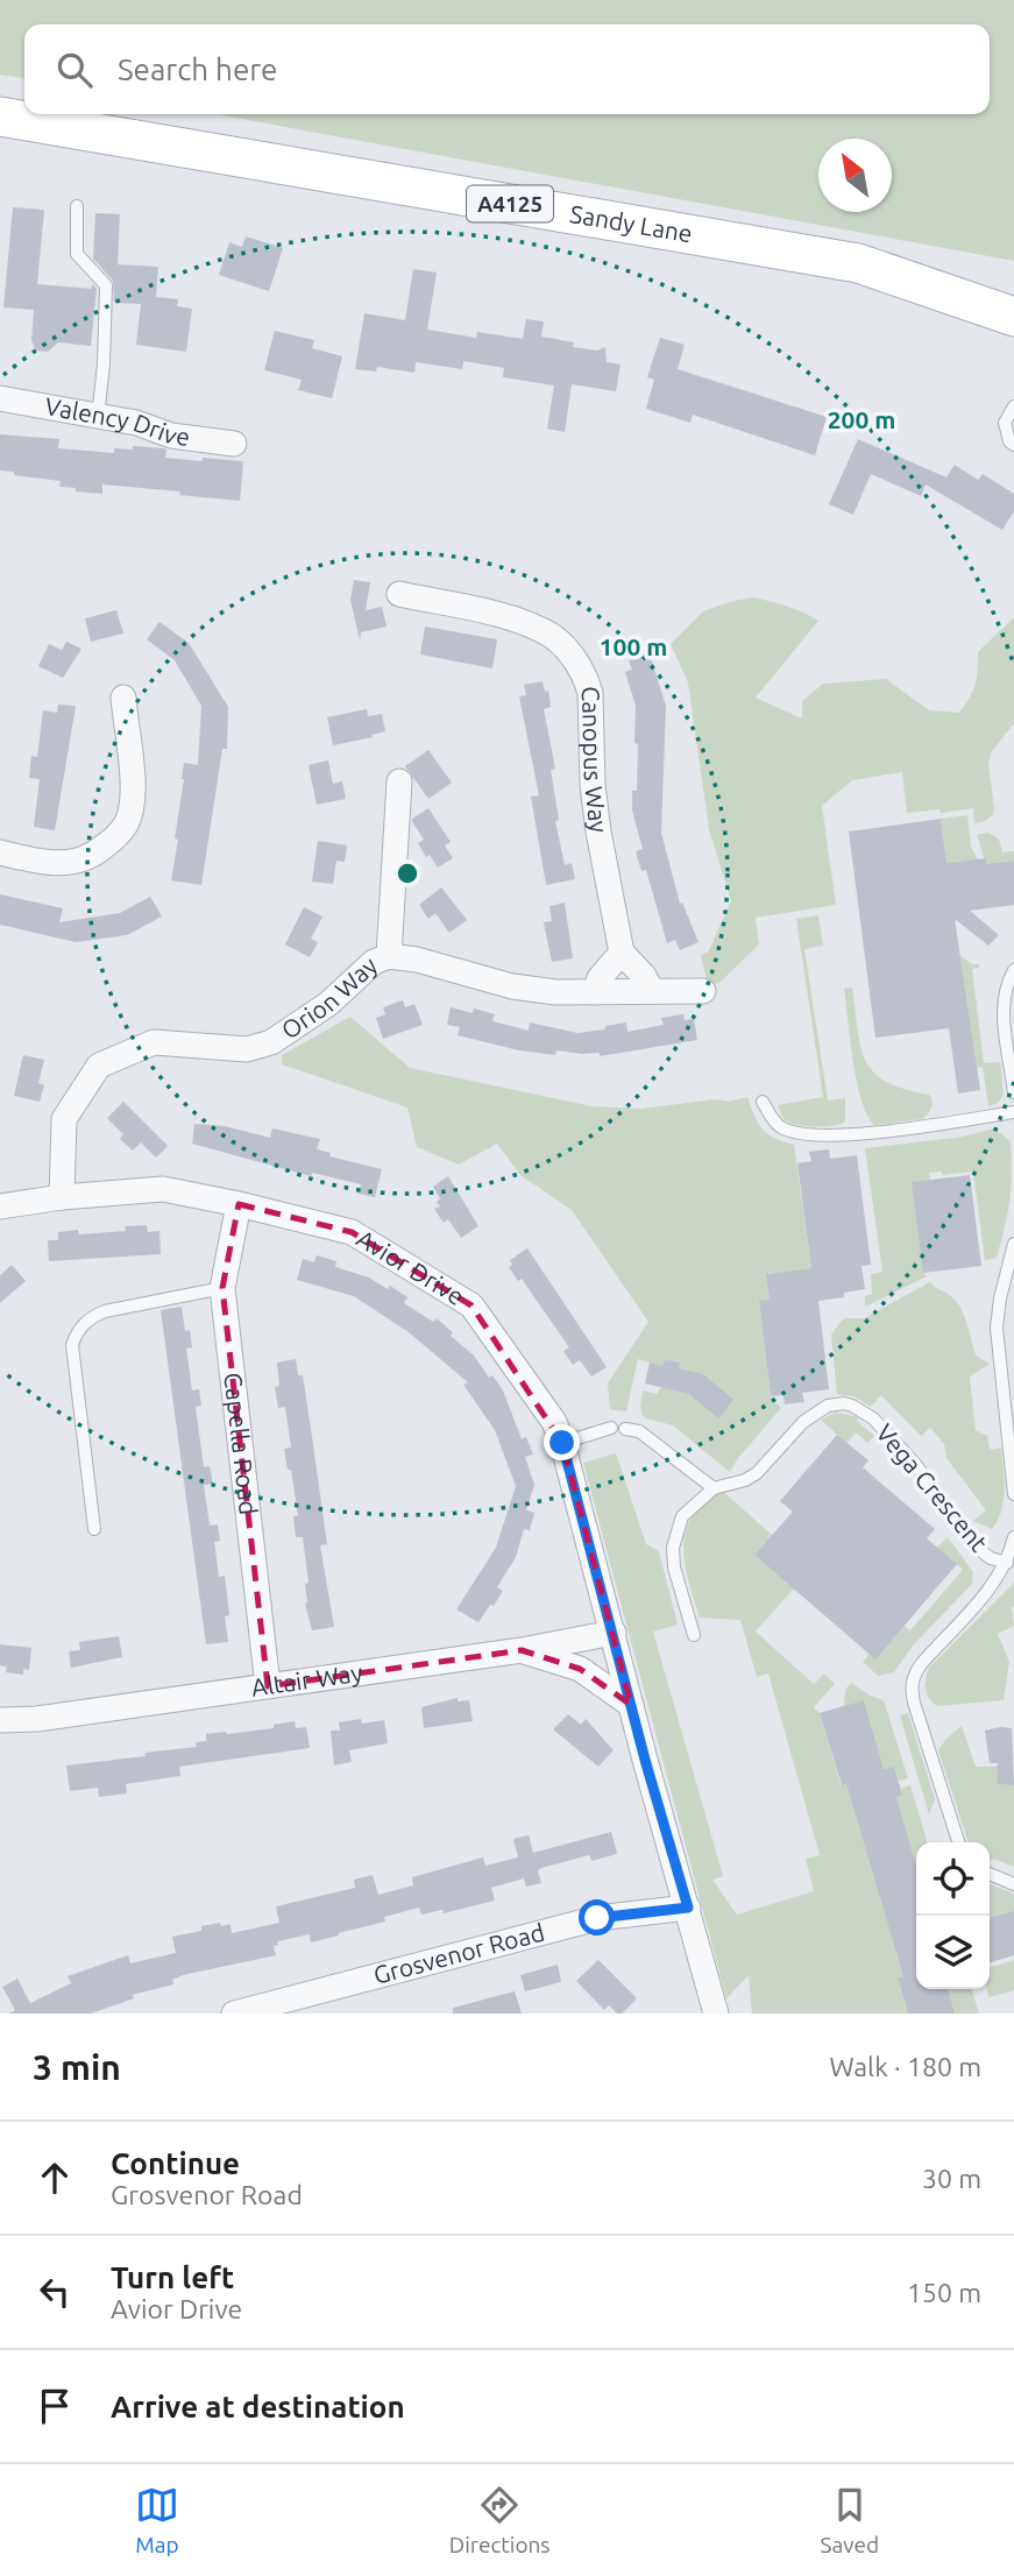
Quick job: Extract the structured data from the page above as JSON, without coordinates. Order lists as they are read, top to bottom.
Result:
{
  "streets": {
    "main road": ["A4125", "Sandy Lane"],
    "street": [
      "Valency Drive",
      "Canopus Way",
      "Orion Way",
      "Avior Drive",
      "Capella Road",
      "Altair Way",
      "Grosvenor Road"
    ],
    "lane": ["Vega Crescent"]
  },
  "crossings": [
    ["Orion Way", "Avior Drive"],
    ["Avior Drive", "Capella Road"],
    ["Avior Drive", "Altair Way"],
    ["Avior Drive", "Grosvenor Road"],
    ["Capella Road", "Altair Way"]
  ],
  "north": "top left",
  "page": {
    "search": "Search here",
    "heading": ["3 min", "Walk · 180 m"],
    "list": [
      ["Continue", "Grosvenor Road", "30 m"],
      ["Turn left", "Avior Drive", "150 m"],
      "Arrive at destination"
    ],
    "nav": ["Map", "Directions", "Saved"]
  },
  "rings": ["200 m", "100 m"]
}
